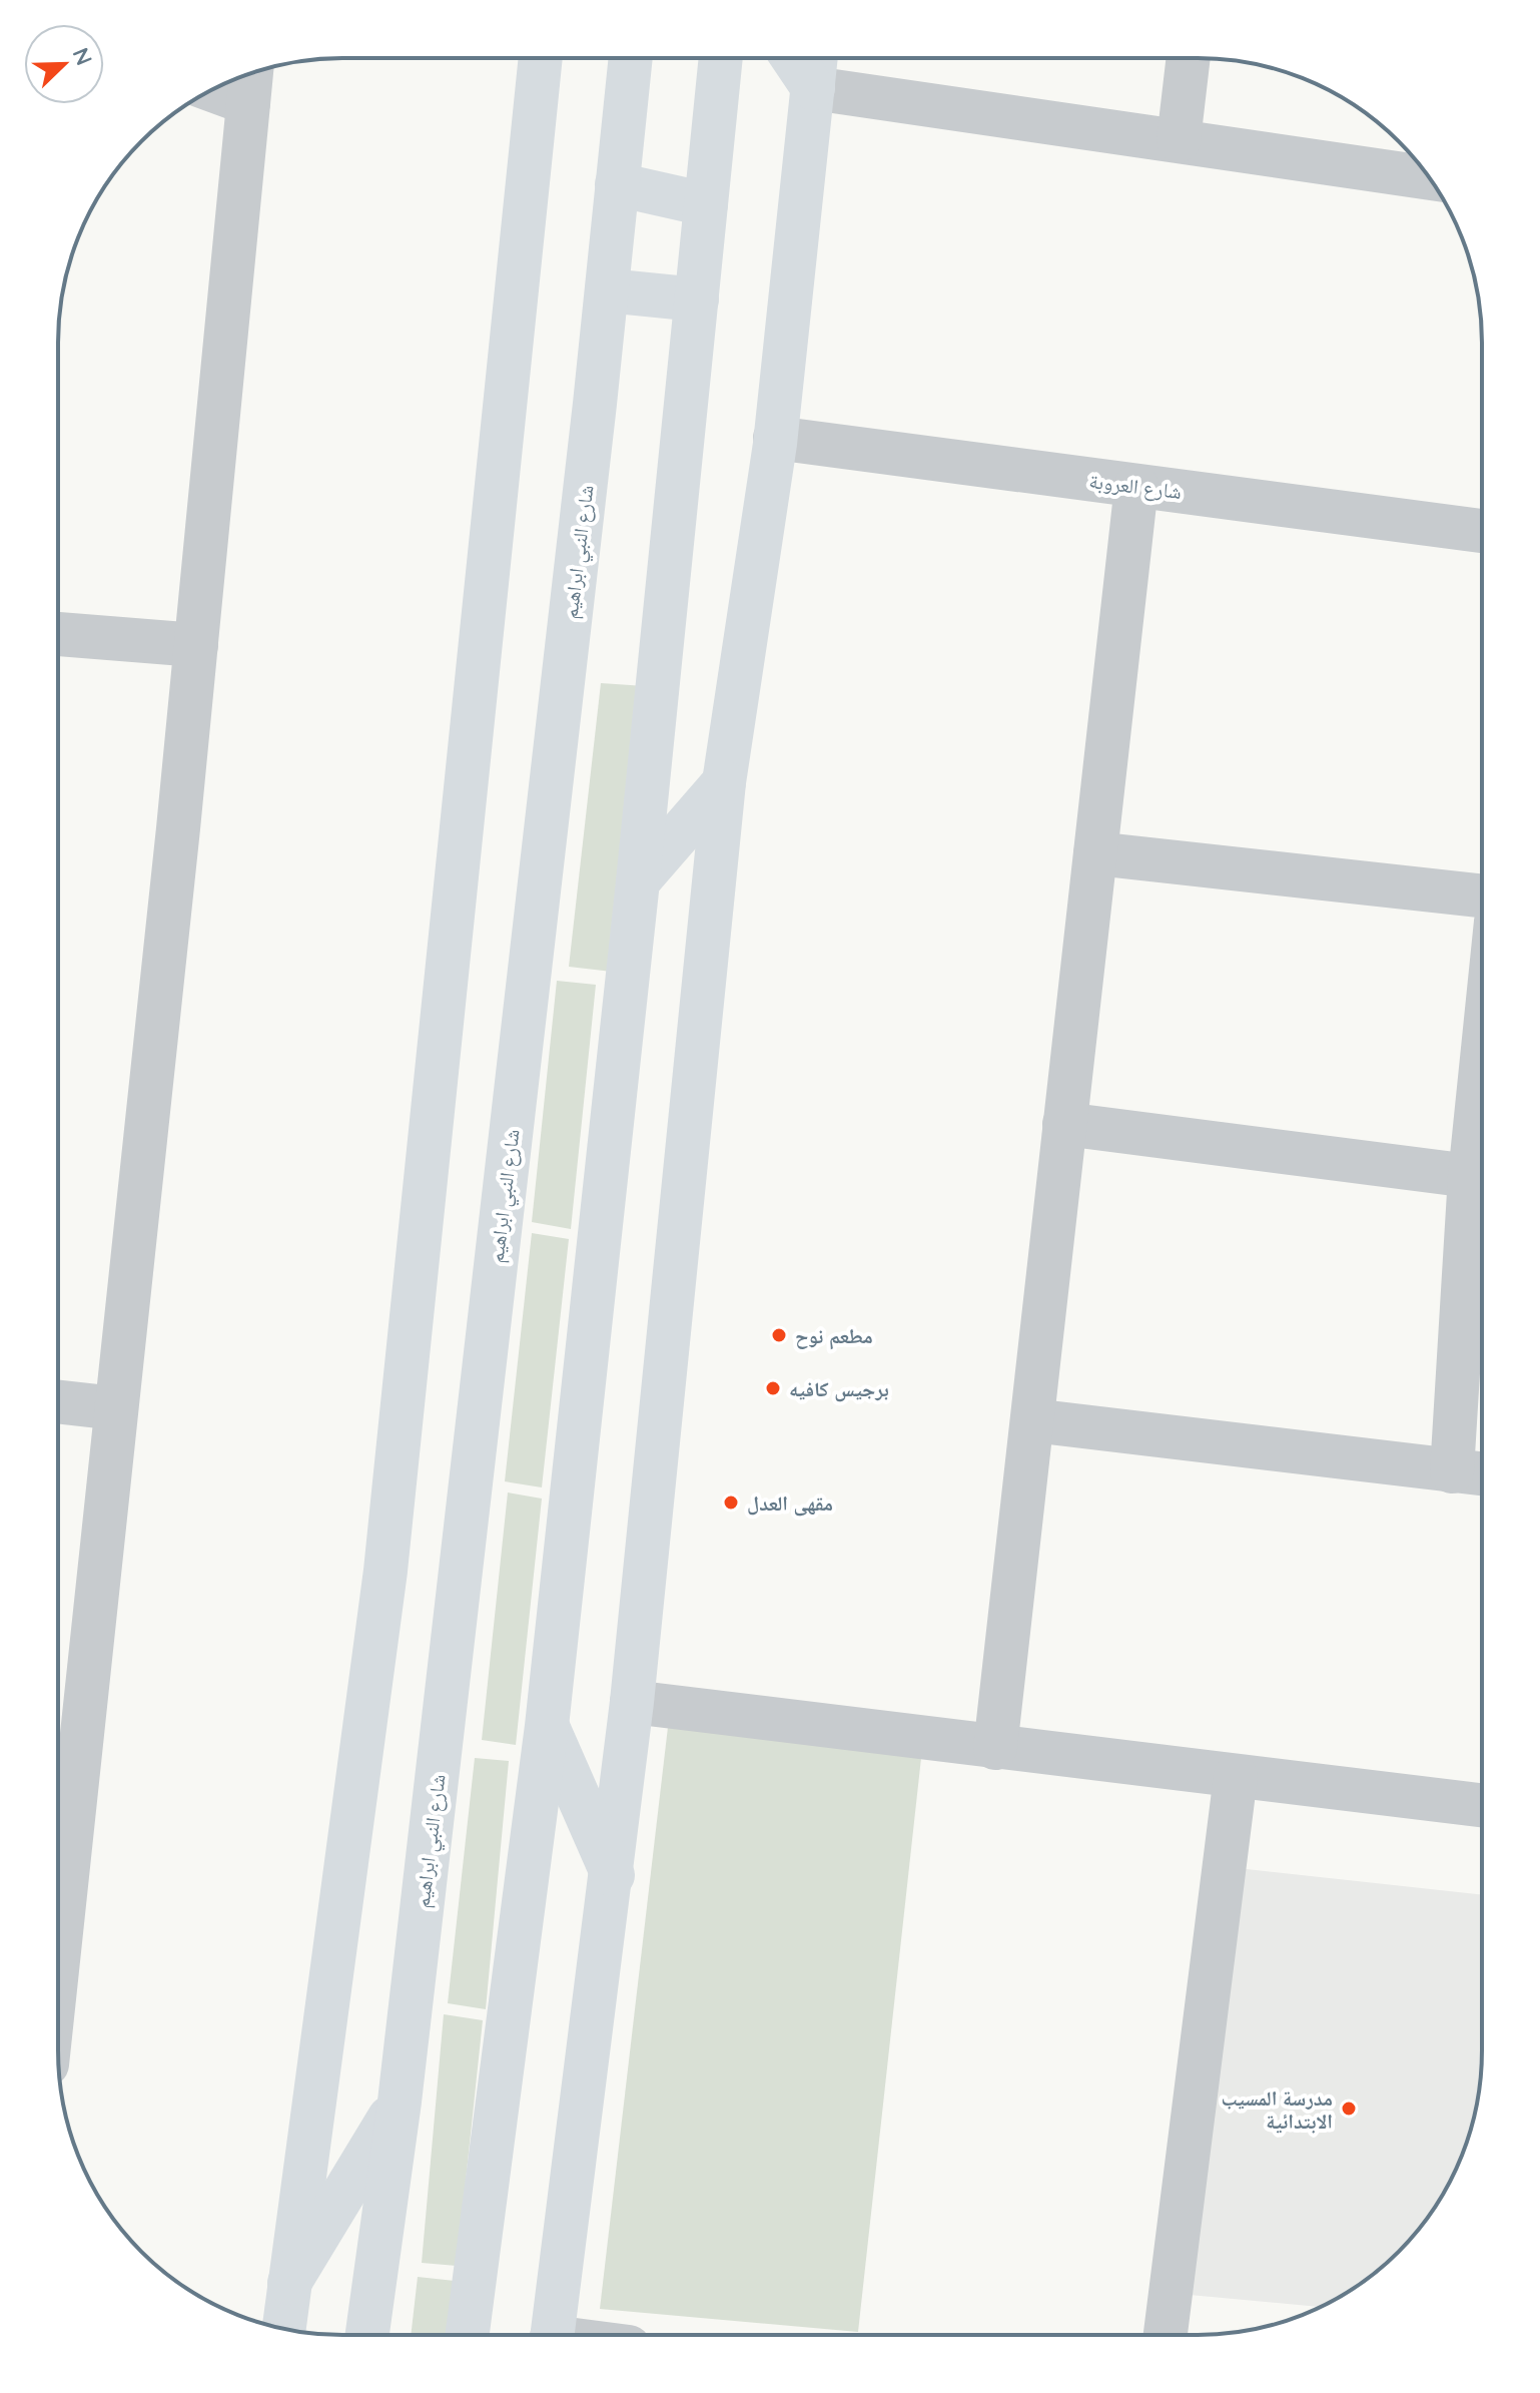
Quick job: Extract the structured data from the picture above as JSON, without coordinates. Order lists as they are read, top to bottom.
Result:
{
  "streets": {
    "main road": ["شارع النبي ابراهيم"],
    "street": ["شارع العروبة"]
  },
  "places": [
    "مطعم نوح",
    "برجيس كافيه",
    "مقهى العدل",
    "مدرسة المسيب الابتدائية"
  ],
  "north": "top right"
}
